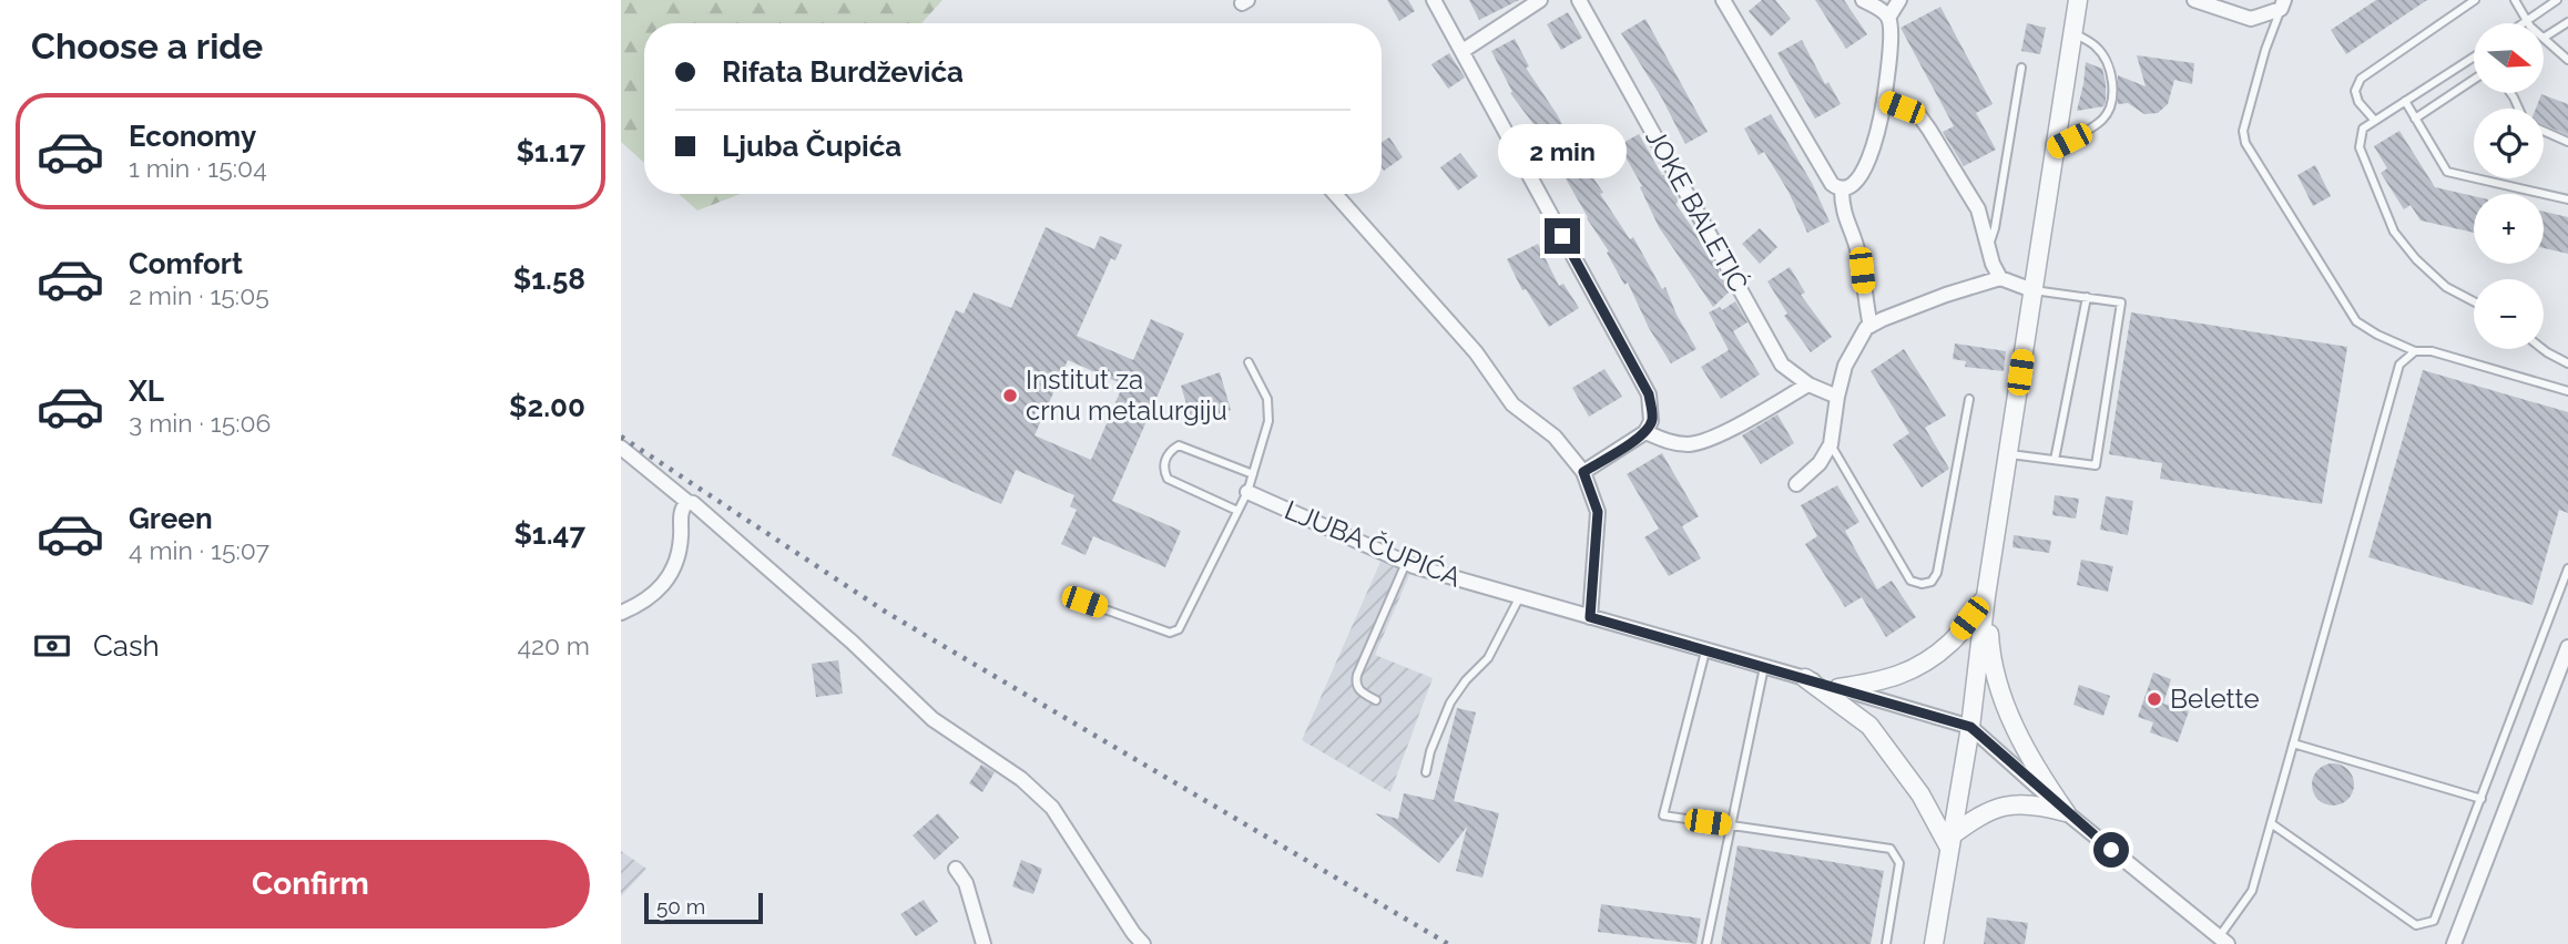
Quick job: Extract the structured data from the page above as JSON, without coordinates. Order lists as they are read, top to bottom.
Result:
{
  "streets": {
    "street": ["JOKE BALETIĆ", "LJUBA ČUPIĆA"]
  },
  "places": ["Institut za crnu metalurgiju", "Belette"],
  "scale_bar": "50 m",
  "north": "right",
  "page": {
    "heading": "Choose a ride",
    "map_buttons": ["+", "−"],
    "banner": ["Rifata Burdževića", "Ljuba Čupića"],
    "list": [
      {
        "name": "Economy",
        "note": "1 min · 15:04",
        "value": "$1.17"
      },
      {
        "name": "Comfort",
        "note": "2 min · 15:05",
        "value": "$1.58"
      },
      {
        "name": "XL",
        "note": "3 min · 15:06",
        "value": "$2.00"
      },
      {
        "name": "Green",
        "note": "4 min · 15:07",
        "value": "$1.47"
      }
    ],
    "bubble": "2 min",
    "pay": ["Cash", "420 m"],
    "buttons": "Confirm",
    "scale": "50 m"
  }
}
